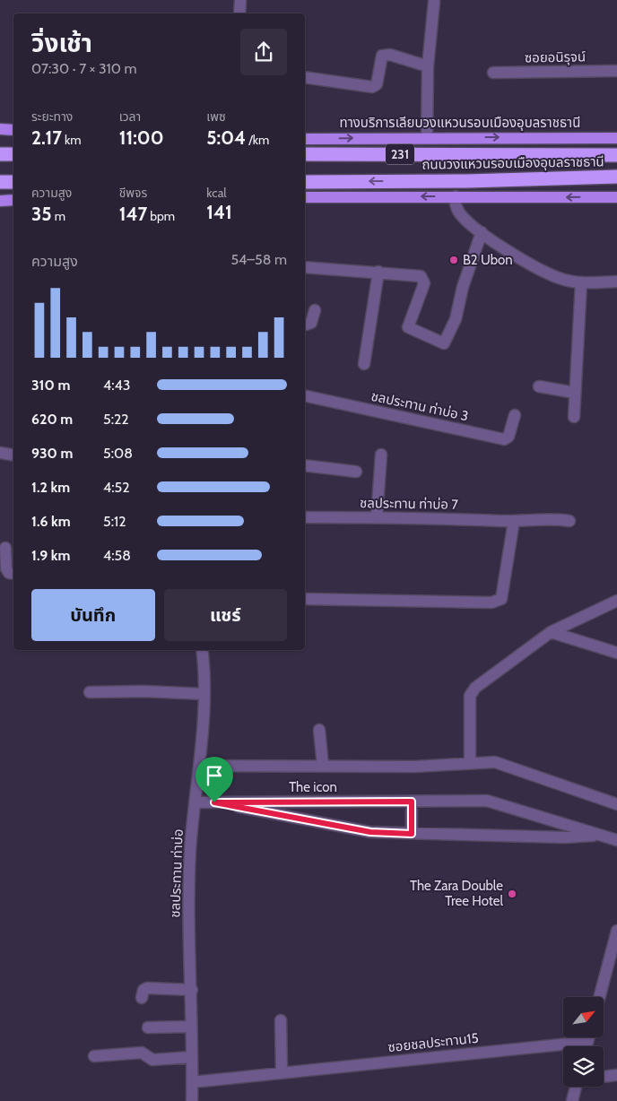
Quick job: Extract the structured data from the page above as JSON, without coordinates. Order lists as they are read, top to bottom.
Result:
{
  "streets": {
    "highway": ["231", "ถนนวงแหวนรอบเมืองอุบลราชธานี"],
    "main road": ["ทางบริการเลียบวงแหวนรอบเมืองอุบลราชธานี"],
    "street": [
      "ซอยอนิรุจน์",
      "ชลประทาน ท่าบ่อ 3",
      "ชลประทาน ท่าบ่อ 7",
      "The icon",
      "ชลประทาน ท่าบ่อ",
      "ซอยชลประทาน15"
    ]
  },
  "crossings": [
    ["The icon", "ชลประทาน ท่าบ่อ"],
    ["ชลประทาน ท่าบ่อ", "ซอยชลประทาน15"]
  ],
  "places": ["B2 Ubon", "The Zara Double Tree Hotel"],
  "north": "top right",
  "page": {
    "heading": ["วิ่งเช้า", "07:30 · 7 × 310 m"],
    "stats": [
      ["ระยะทาง", "2.17 km"],
      ["เวลา", "11:00"],
      ["เพซ", "5:04 /km"],
      ["ความสูง", "35 m"],
      ["ชีพจร", "147 bpm"],
      ["kcal", "141"]
    ],
    "chart": ["ความสูง", "54–58 m"],
    "list": [
      {
        "name": "310 m",
        "note": "4:43"
      },
      {
        "name": "620 m",
        "note": "5:22"
      },
      {
        "name": "930 m",
        "note": "5:08"
      },
      {
        "name": "1.2 km",
        "note": "4:52"
      },
      {
        "name": "1.6 km",
        "note": "5:12"
      },
      {
        "name": "1.9 km",
        "note": "4:58"
      }
    ],
    "buttons": ["บันทึก", "แชร์"]
  }
}
